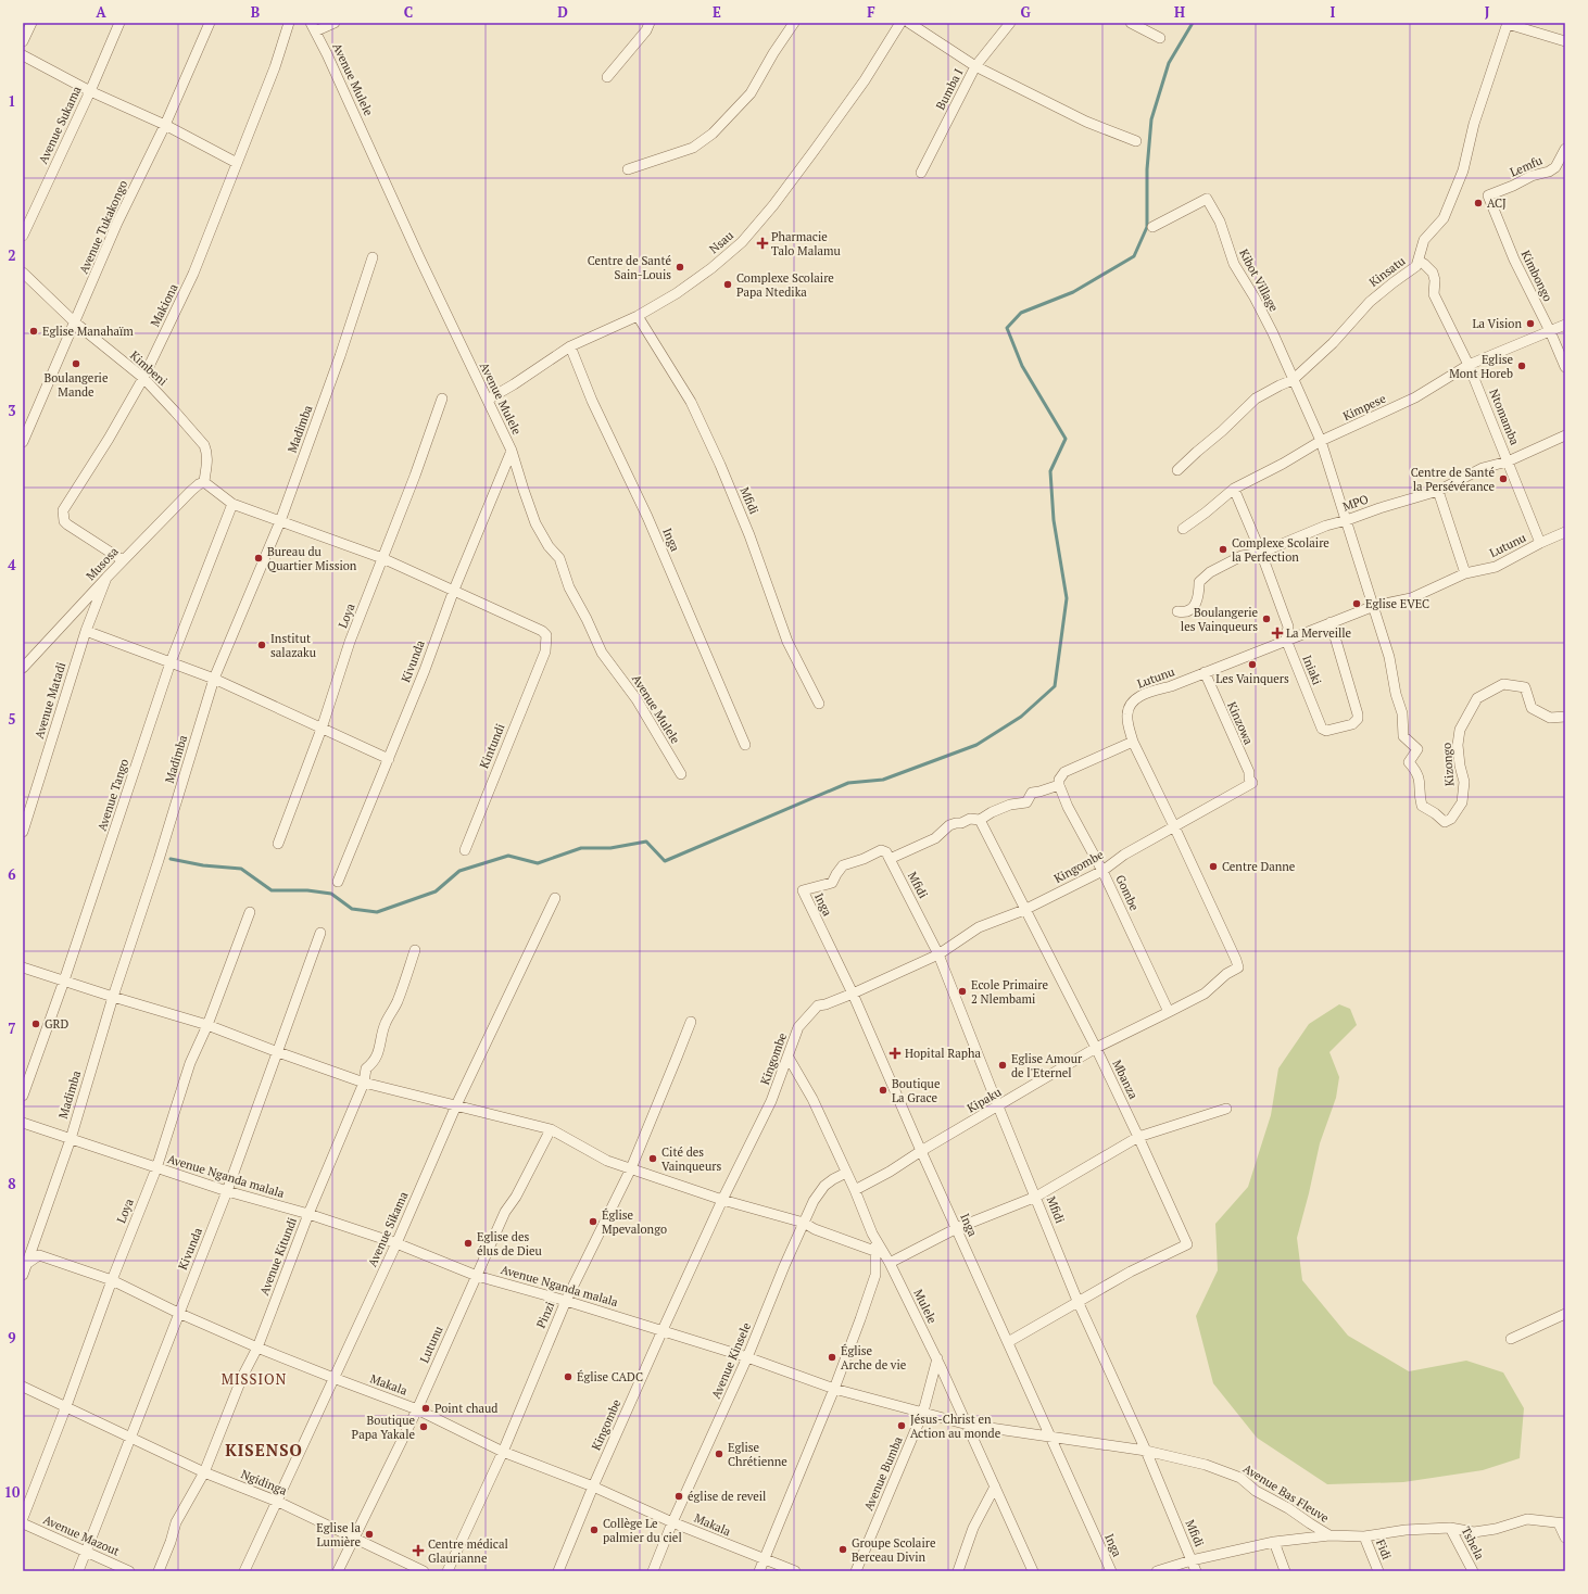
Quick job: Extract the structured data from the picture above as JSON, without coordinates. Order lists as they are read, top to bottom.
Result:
{
  "streets": {
    "street": [
      "Avenue Mulele",
      "Bumba I",
      "Avenue Sukama",
      "Lemfu",
      "Avenue Tukakongo",
      "Nsau",
      "Kinsatu",
      "Kimbongo",
      "Kibot Village",
      "Makiona",
      "Kimbeni",
      "Kimpese",
      "Ntomamba",
      "Madimba",
      "Mfidi",
      "MPO",
      "Inga",
      "Lutunu",
      "Musosa",
      "Loya",
      "Kivunda",
      "Iniaki",
      "Avenue Matadi",
      "Kinzowa",
      "Kintundi",
      "Kizongo",
      "Avenue Tango",
      "Kingombe",
      "Gombe",
      "Mbanza",
      "Kipaku",
      "Avenue Nganda malala",
      "Avenue Sikama",
      "Avenue Kitundi",
      "Mulele",
      "Pinzi",
      "Avenue Kinsele",
      "Makala",
      "Avenue Bumba",
      "Ngidinga",
      "Avenue Bas Fleuve",
      "Avenue Mazout",
      "Tshela",
      "Fidi"
    ]
  },
  "crossings": [
    ["Avenue Mulele", "Nsau"],
    ["Avenue Mulele", "Kivunda"],
    ["Lemfu", "Kimbongo"],
    ["Avenue Tukakongo", "Kimbeni"],
    ["Nsau", "Mfidi"],
    ["Nsau", "Inga"],
    ["Kinsatu", "Kibot Village"],
    ["Kinsatu", "Ntomamba"],
    ["Kimbongo", "Kimpese"],
    ["Makiona", "Kimbeni"],
    ["Makiona", "Musosa"],
    ["Kimbeni", "Musosa"],
    ["Kimpese", "Ntomamba"],
    ["Kimpese", "Iniaki"],
    ["Ntomamba", "MPO"],
    ["Ntomamba", "Lutunu"],
    ["Madimba", "Avenue Nganda malala"],
    ["Madimba", "Makala"],
    ["Mfidi", "Inga"],
    ["Mfidi", "Kingombe"],
    ["Mfidi", "Mbanza"],
    ["Mfidi", "Kipaku"],
    ["Mfidi", "Avenue Bas Fleuve"],
    ["MPO", "Iniaki"],
    ["Inga", "Kingombe"],
    ["Inga", "Kipaku"],
    ["Inga", "Avenue Bas Fleuve"],
    ["Lutunu", "Iniaki"],
    ["Lutunu", "Kinzowa"],
    ["Lutunu", "Kizongo"],
    ["Lutunu", "Kingombe"],
    ["Lutunu", "Kipaku"],
    ["Lutunu", "Avenue Nganda malala"],
    ["Lutunu", "Makala"],
    ["Lutunu", "Ngidinga"],
    ["Musosa", "Avenue Matadi"],
    ["Loya", "Avenue Nganda malala"],
    ["Loya", "Makala"],
    ["Loya", "Ngidinga"],
    ["Kivunda", "Kintundi"],
    ["Kivunda", "Avenue Nganda malala"],
    ["Kivunda", "Makala"],
    ["Kivunda", "Ngidinga"],
    ["Kivunda", "Avenue Mazout"],
    ["Kinzowa", "Kingombe"],
    ["Kingombe", "Gombe"],
    ["Kingombe", "Mbanza"],
    ["Kingombe", "Avenue Nganda malala"],
    ["Kingombe", "Mulele"],
    ["Kingombe", "Makala"],
    ["Gombe", "Kipaku"],
    ["Mbanza", "Kipaku"],
    ["Kipaku", "Mulele"],
    ["Avenue Nganda malala", "Avenue Sikama"],
    ["Avenue Nganda malala", "Avenue Kitundi"],
    ["Avenue Nganda malala", "Mulele"],
    ["Avenue Nganda malala", "Pinzi"],
    ["Avenue Nganda malala", "Avenue Kinsele"],
    ["Avenue Nganda malala", "Avenue Bumba"],
    ["Avenue Nganda malala", "Avenue Bas Fleuve"],
    ["Avenue Sikama", "Makala"],
    ["Avenue Sikama", "Ngidinga"],
    ["Avenue Kitundi", "Makala"],
    ["Avenue Kitundi", "Ngidinga"],
    ["Mulele", "Avenue Kinsele"],
    ["Mulele", "Avenue Bumba"],
    ["Mulele", "Avenue Bas Fleuve"],
    ["Pinzi", "Makala"],
    ["Avenue Kinsele", "Makala"],
    ["Avenue Bas Fleuve", "Tshela"],
    ["Avenue Bas Fleuve", "Fidi"]
  ],
  "districts": ["MISSION", "KISENSO"],
  "places": {
    "other": [
      "ACJ",
      "Centre de Santé Sain-Louis",
      "Complexe Scolaire Papa Ntedika",
      "La Vision",
      "Eglise Manahaïm",
      "Boulangerie Mande",
      "Eglise Mont Horeb",
      "Centre de Santé la Persévérance",
      "Complexe Scolaire la Perfection",
      "Bureau du Quartier Mission",
      "Eglise EVEC",
      "Boulangerie les Vainqueurs",
      "Institut salazaku",
      "Les Vainquers",
      "Centre Danne",
      "Ecole Primaire 2 Nlembami",
      "GRD",
      "Eglise Amour de l'Eternel",
      "Boutique La Grace",
      "Cité des Vainqueurs",
      "Église Mpevalongo",
      "Eglise des élus de Dieu",
      "Église Arche de vie",
      "Église CADC",
      "Point chaud",
      "Jésus-Christ en Action au monde",
      "Boutique Papa Yakale",
      "Eglise Chrétienne",
      "église de reveil",
      "Collège Le palmier du ciel",
      "Eglise la Lumière",
      "Groupe Scolaire Berceau Divin"
    ],
    "health": [
      "Pharmacie Talo Malamu",
      "La Merveille",
      "Hopital Rapha",
      "Centre médical Glaurianne"
    ]
  },
  "grid": {
    "columns": [
      "A",
      "B",
      "C",
      "D",
      "E",
      "F",
      "G",
      "H",
      "I",
      "J"
    ],
    "rows": [
      "1",
      "2",
      "3",
      "4",
      "5",
      "6",
      "7",
      "8",
      "9",
      "10"
    ]
  }
}
